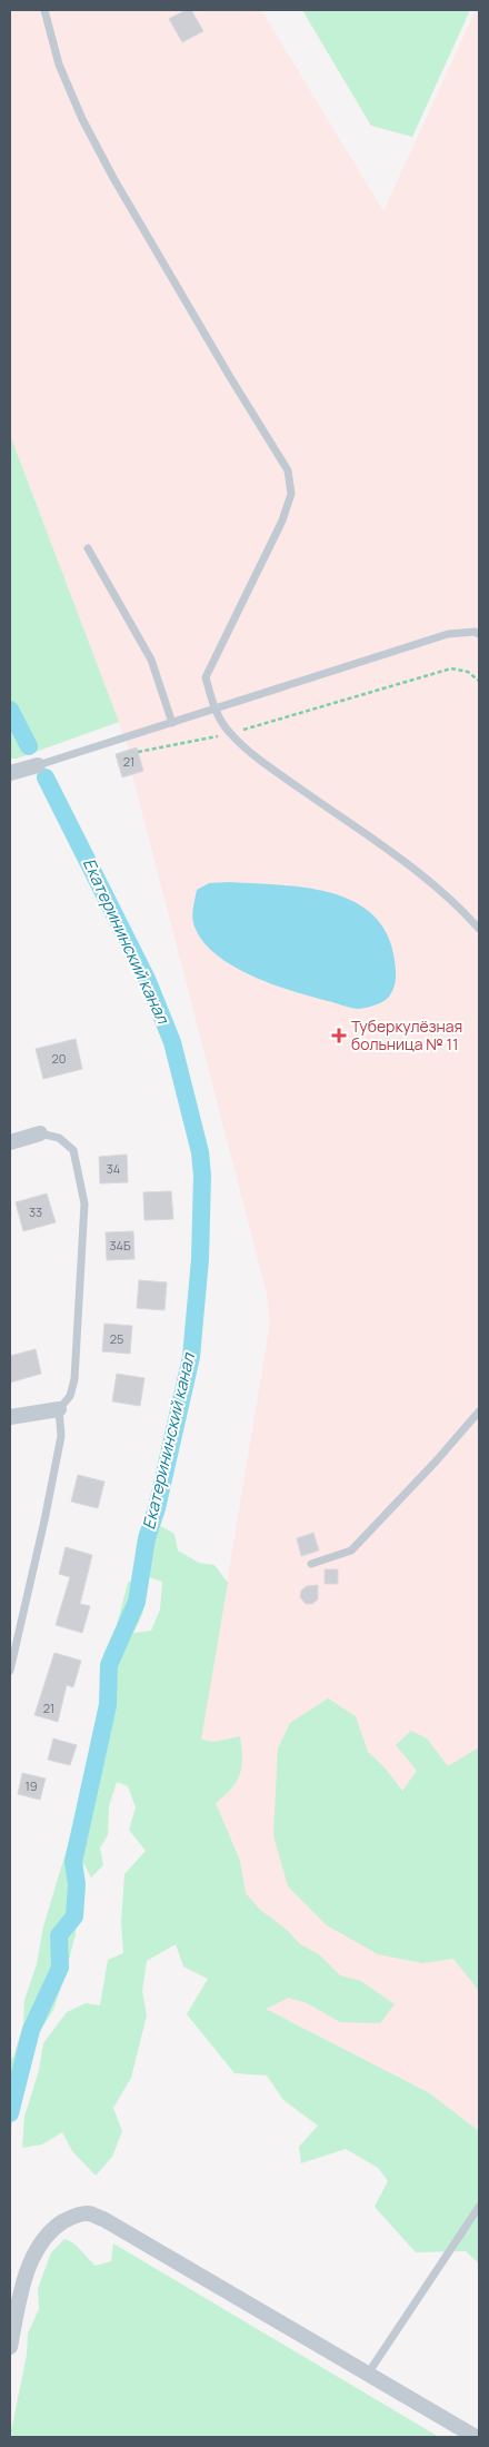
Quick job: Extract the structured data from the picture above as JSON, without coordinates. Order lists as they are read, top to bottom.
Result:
{
  "water": ["Екатерининский канал"],
  "places": {
    "health": ["Туберкулёзная больница № 11"]
  },
  "house_numbers": [
    "21",
    "20",
    "34",
    "33",
    "34Б",
    "25",
    "21",
    "19"
  ]
}
